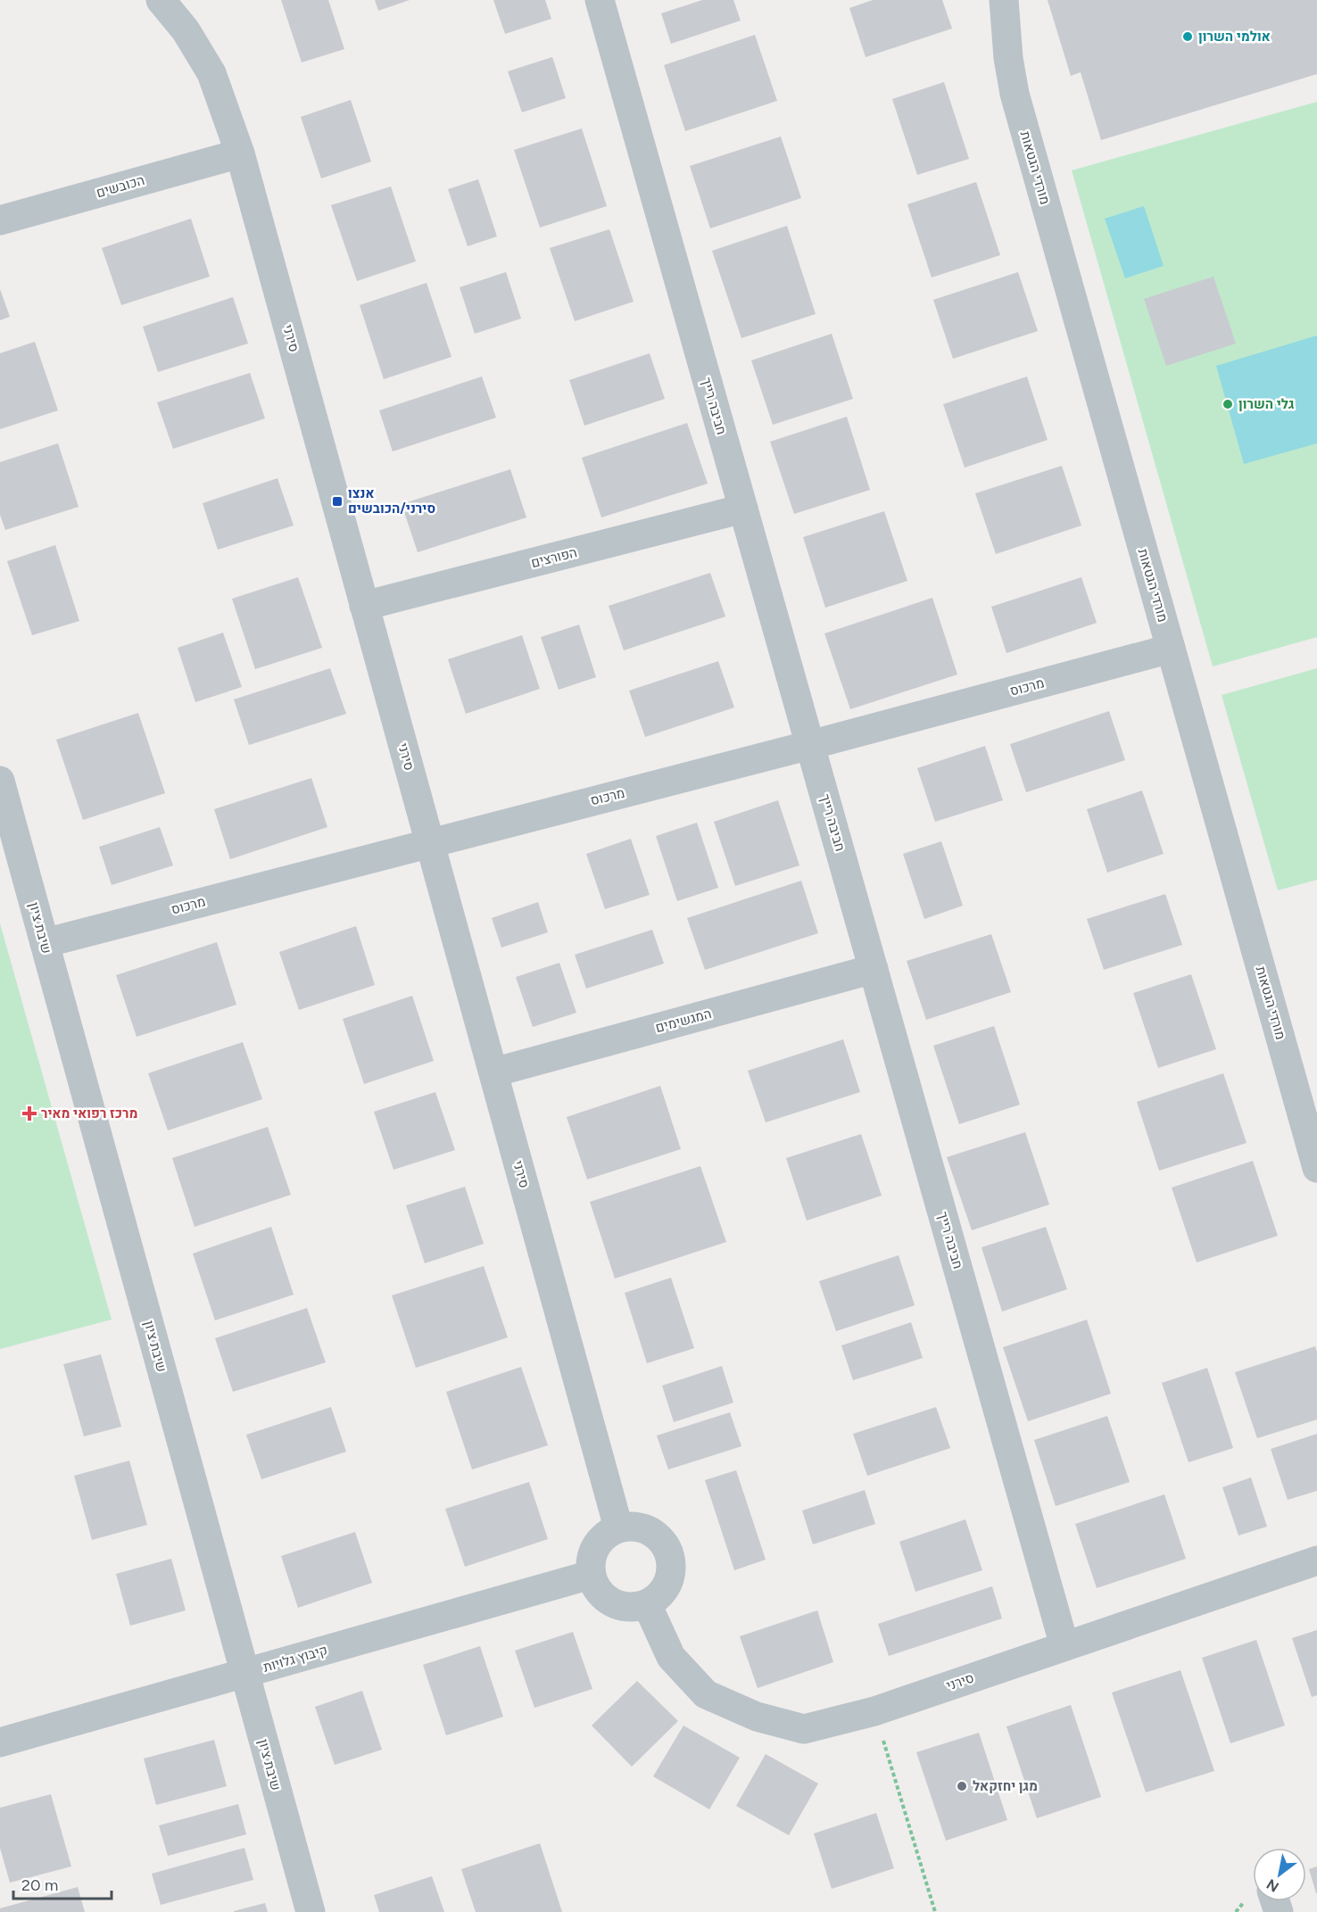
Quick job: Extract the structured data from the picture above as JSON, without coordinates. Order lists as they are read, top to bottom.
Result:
{
  "streets": {
    "street": [
      "מורדי הגטאות",
      "הכובשים",
      "סירני",
      "חביבה רייך",
      "הפורצים",
      "מרכוס",
      "שיבת ציון",
      "המגשימים",
      "קיבוץ גלויות"
    ]
  },
  "crossings": [
    ["מורדי הגטאות", "מרכוס"],
    ["הכובשים", "סירני"],
    ["סירני", "חביבה רייך"],
    ["סירני", "הפורצים"],
    ["סירני", "מרכוס"],
    ["סירני", "המגשימים"],
    ["סירני", "קיבוץ גלויות"],
    ["חביבה רייך", "הפורצים"],
    ["חביבה רייך", "מרכוס"],
    ["חביבה רייך", "המגשימים"],
    ["מרכוס", "שיבת ציון"],
    ["שיבת ציון", "קיבוץ גלויות"]
  ],
  "places": {
    "other": ["אולמי השרון", "גלי השרון", "מגן יחזקאל"],
    "transit": ["אנצו סירני/הכובשים"],
    "health": ["מרכז רפואי מאיר"]
  },
  "scale_bar": "20 m",
  "north": "bottom left"
}
